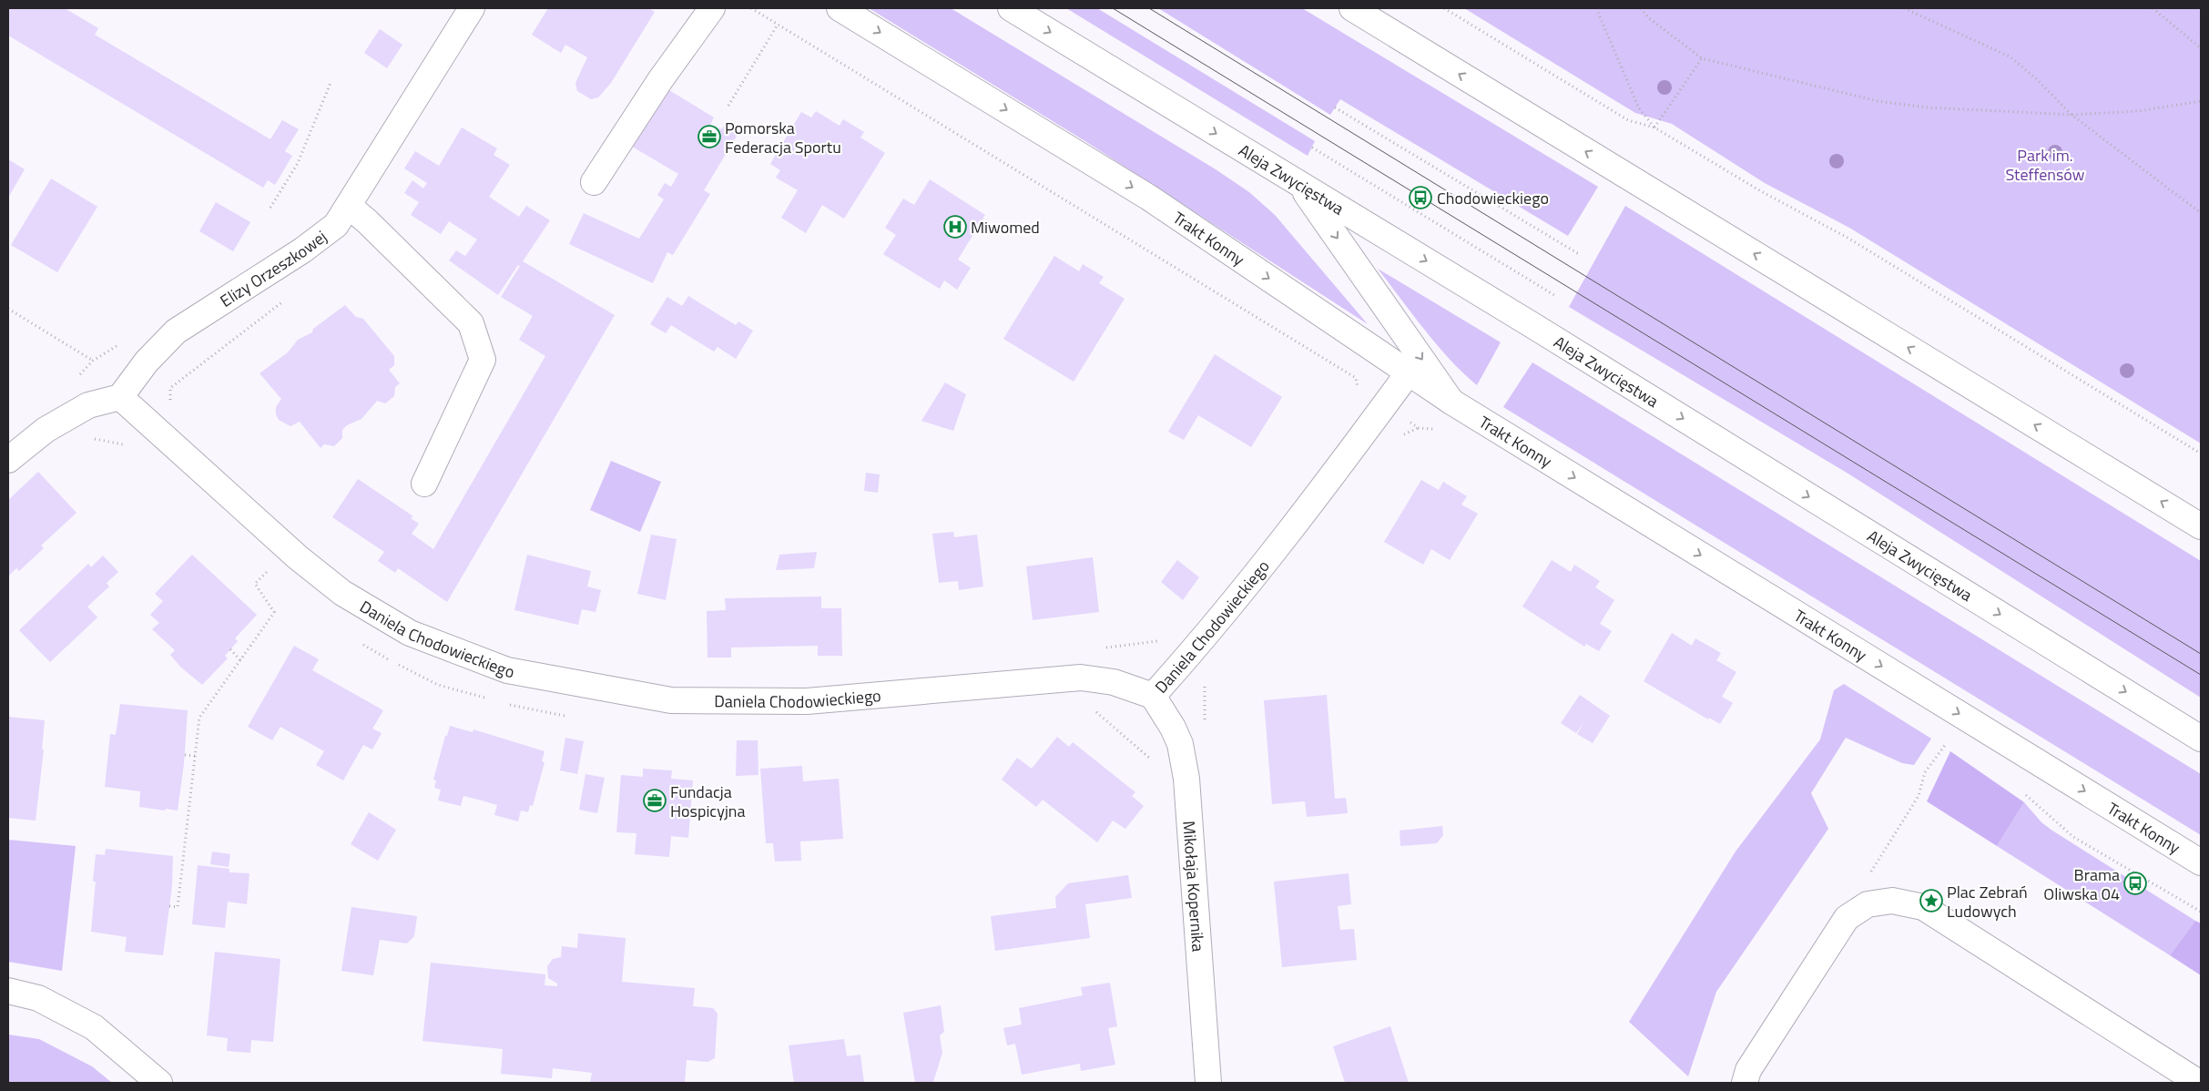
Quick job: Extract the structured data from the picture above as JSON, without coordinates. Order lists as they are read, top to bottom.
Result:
{
  "streets": {
    "street": [
      "Aleja Zwycięstwa",
      "Trakt Konny",
      "Elizy Orzeszkowej",
      "Daniela Chodowieckiego",
      "Mikołaja Kopernika"
    ]
  },
  "crossings": [
    ["Trakt Konny", "Daniela Chodowieckiego"],
    ["Elizy Orzeszkowej", "Daniela Chodowieckiego"],
    ["Daniela Chodowieckiego", "Mikołaja Kopernika"]
  ],
  "parks": ["Park im. Steffensów"],
  "places": {
    "office": ["Pomorska Federacja Sportu", "Fundacja Hospicyjna"],
    "bus stop": ["Chodowieckiego", "Brama Oliwska 04"],
    "hospital": ["Miwomed"],
    "place": ["Plac Zebrań Ludowych"]
  }
}
